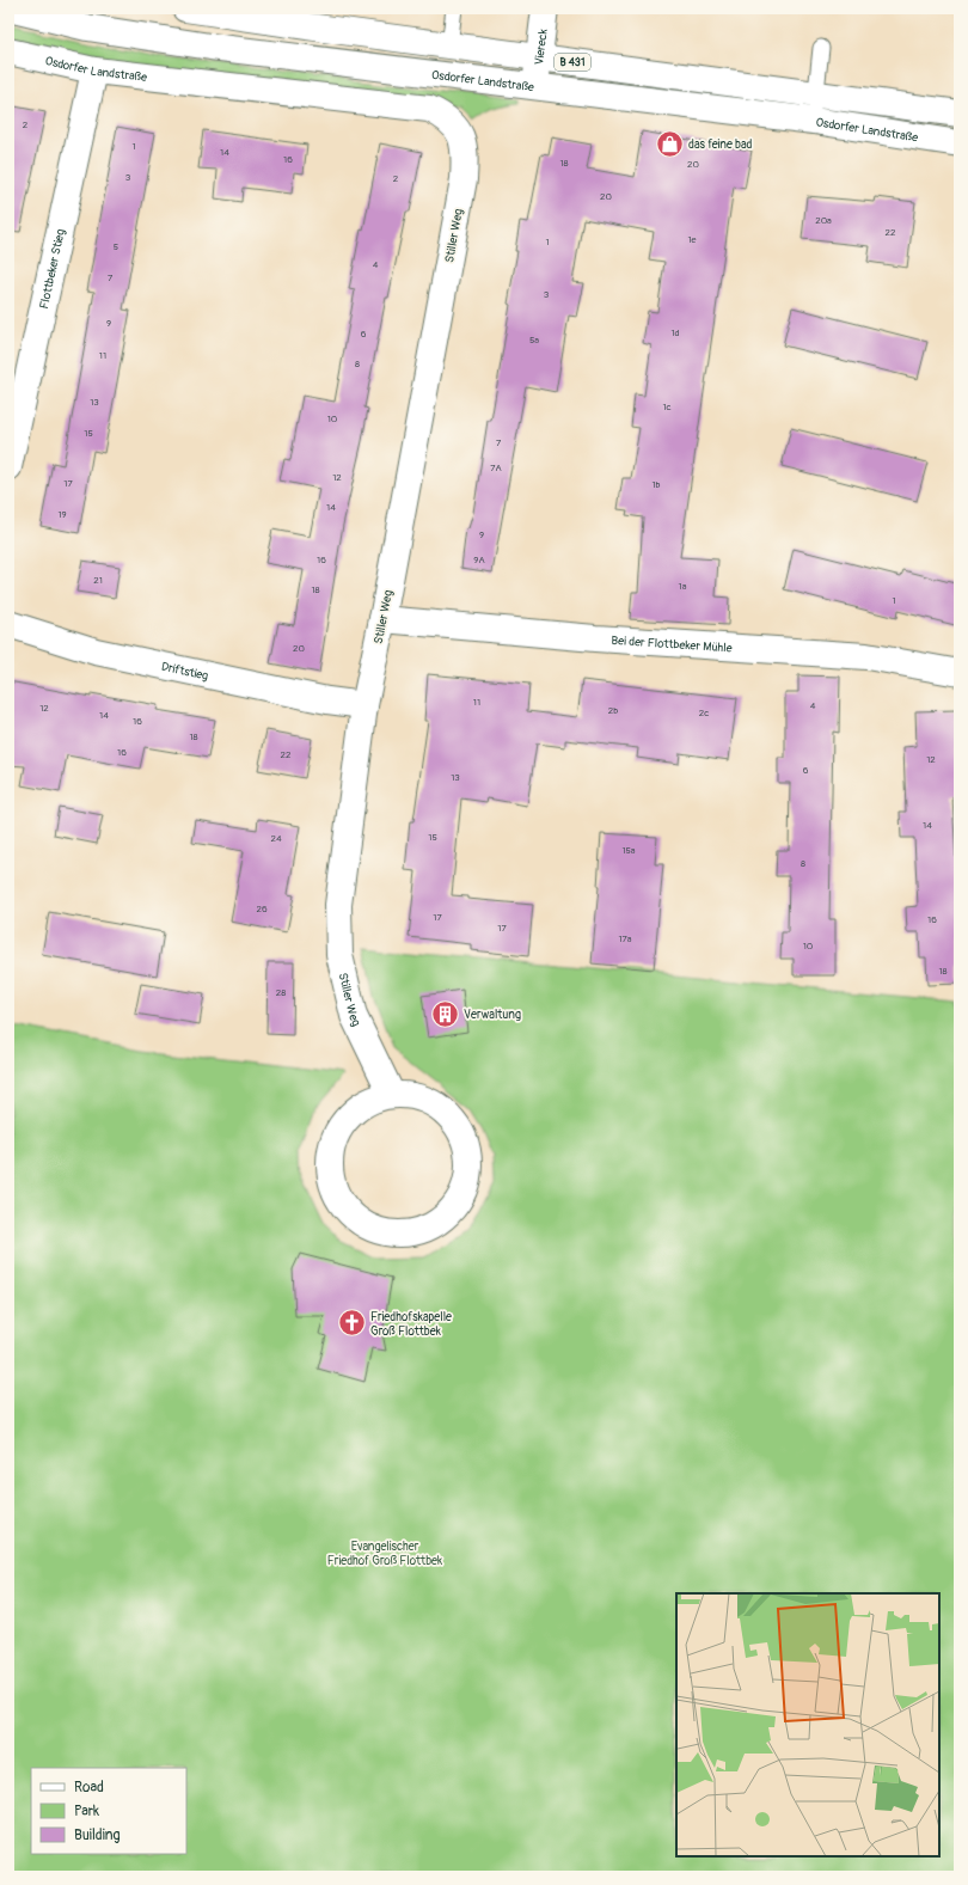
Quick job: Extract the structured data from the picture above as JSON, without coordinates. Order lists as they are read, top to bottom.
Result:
{
  "streets": {
    "street": [
      "Viereck",
      "B 431",
      "Osdorfer Landstraße",
      "Stiller Weg",
      "Flottbeker Stieg",
      "Bei der Flottbeker Mühle",
      "Driftstieg"
    ]
  },
  "crossings": [
    ["Viereck", "B 431"],
    ["Viereck", "Osdorfer Landstraße"],
    ["Osdorfer Landstraße", "Stiller Weg"],
    ["Osdorfer Landstraße", "Flottbeker Stieg"],
    ["Stiller Weg", "Bei der Flottbeker Mühle"],
    ["Stiller Weg", "Driftstieg"]
  ],
  "parks": ["Evangelischer Friedhof Groß Flottbek"],
  "places": {
    "shop": ["das feine bad"],
    "building": ["Verwaltung"],
    "church": ["Friedhofskapelle Groß Flottbek"]
  },
  "house_numbers": [
    "2",
    "1",
    "14",
    "16",
    "18",
    "20",
    "3",
    "2",
    "20",
    "20a",
    "22",
    "1e",
    "1",
    "5",
    "4",
    "7",
    "3",
    "9",
    "1d",
    "6",
    "5a",
    "11",
    "8",
    "13",
    "1c",
    "10",
    "15",
    "7",
    "7A",
    "12",
    "17",
    "1b",
    "14",
    "19",
    "9",
    "16",
    "9A",
    "21",
    "1a",
    "18",
    "1",
    "20",
    "11",
    "4",
    "12",
    "2b",
    "2c",
    "14",
    "16",
    "18",
    "16",
    "22",
    "12",
    "6",
    "13",
    "14",
    "15",
    "24",
    "15a",
    "8",
    "26",
    "17",
    "16",
    "17",
    "17a",
    "10",
    "18",
    "28"
  ],
  "legend": ["Road", "Park", "Building"]
}
